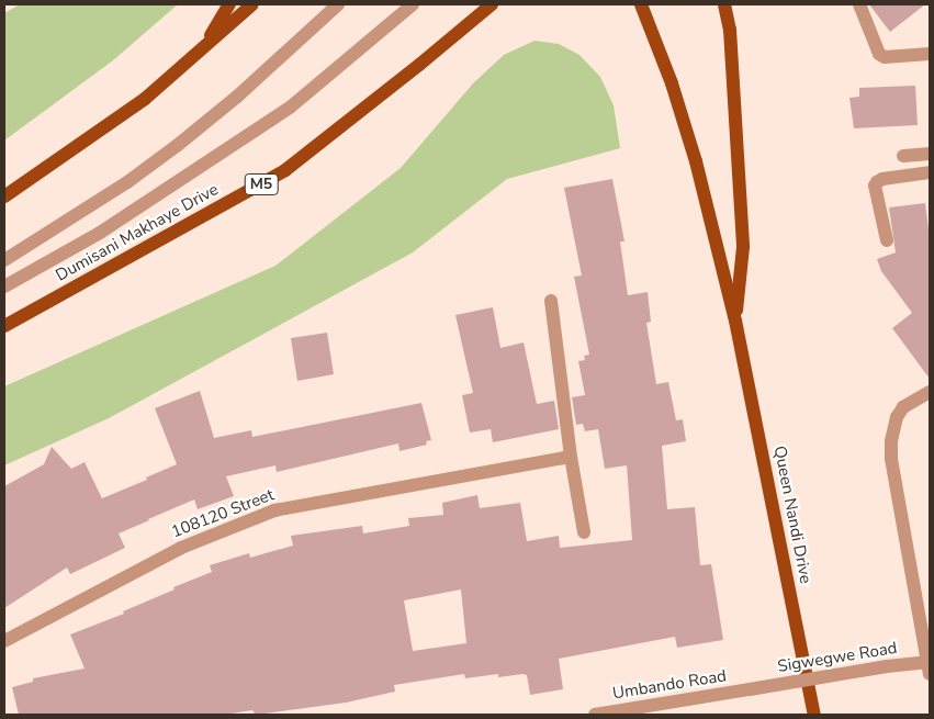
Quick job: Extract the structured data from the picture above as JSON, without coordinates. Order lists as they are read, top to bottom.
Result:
{
  "streets": {
    "main road": ["M5", "Dumisani Makhaye Drive", "Queen Nandi Drive"],
    "street": ["108120 Street", "Sigwegwe Road", "Umbando Road"]
  },
  "crossings": [
    ["Sigwegwe Road", "Umbando Road"]
  ]
}
